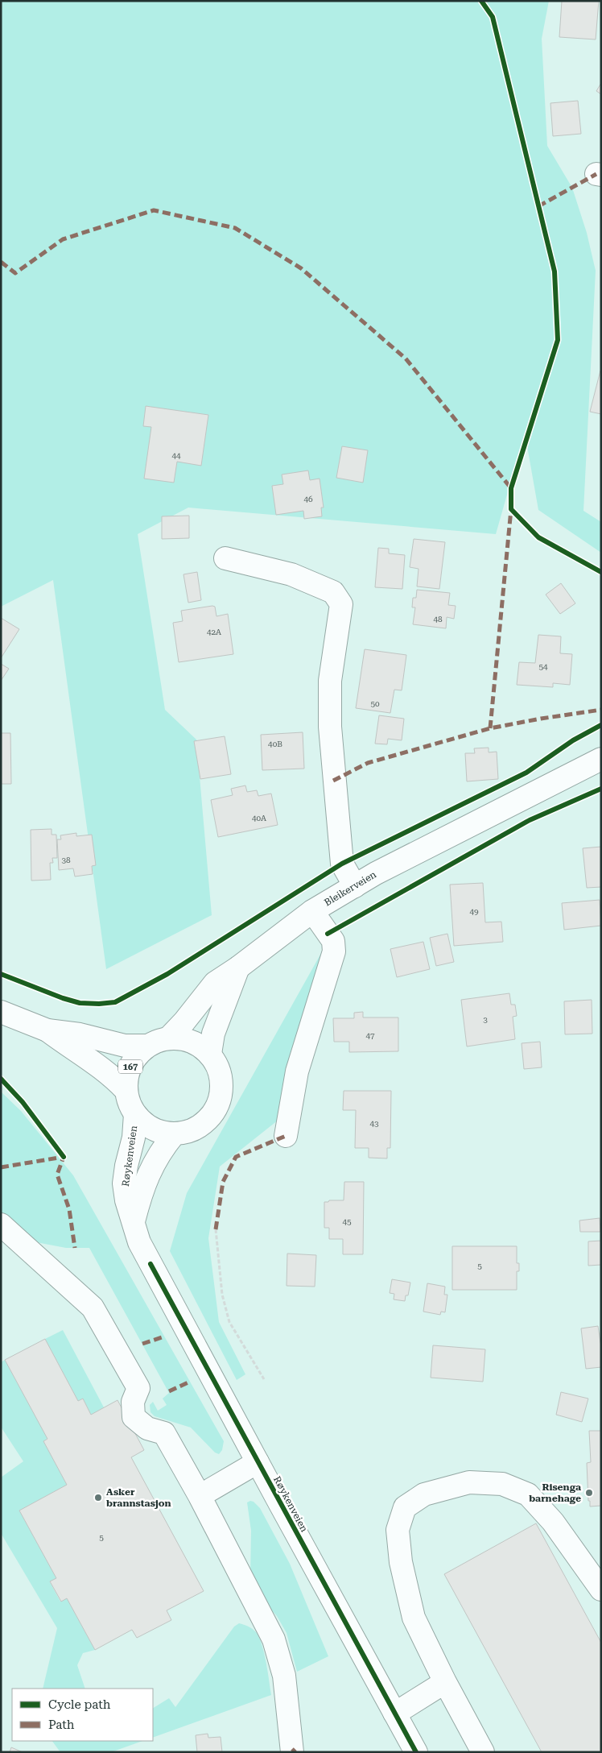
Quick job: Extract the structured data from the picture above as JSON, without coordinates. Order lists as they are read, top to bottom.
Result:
{
  "streets": {
    "main road": ["Bleikerveien", "167", "Røykenveien"]
  },
  "crossings": [
    ["167", "Røykenveien"]
  ],
  "places": ["Risenga barnehage", "Asker brannstasjon"],
  "house_numbers": [
    "44",
    "46",
    "48",
    "42A",
    "54",
    "50",
    "40B",
    "40A",
    "38",
    "49",
    "3",
    "47",
    "43",
    "45",
    "5",
    "5"
  ],
  "legend": ["Cycle path", "Path"]
}
